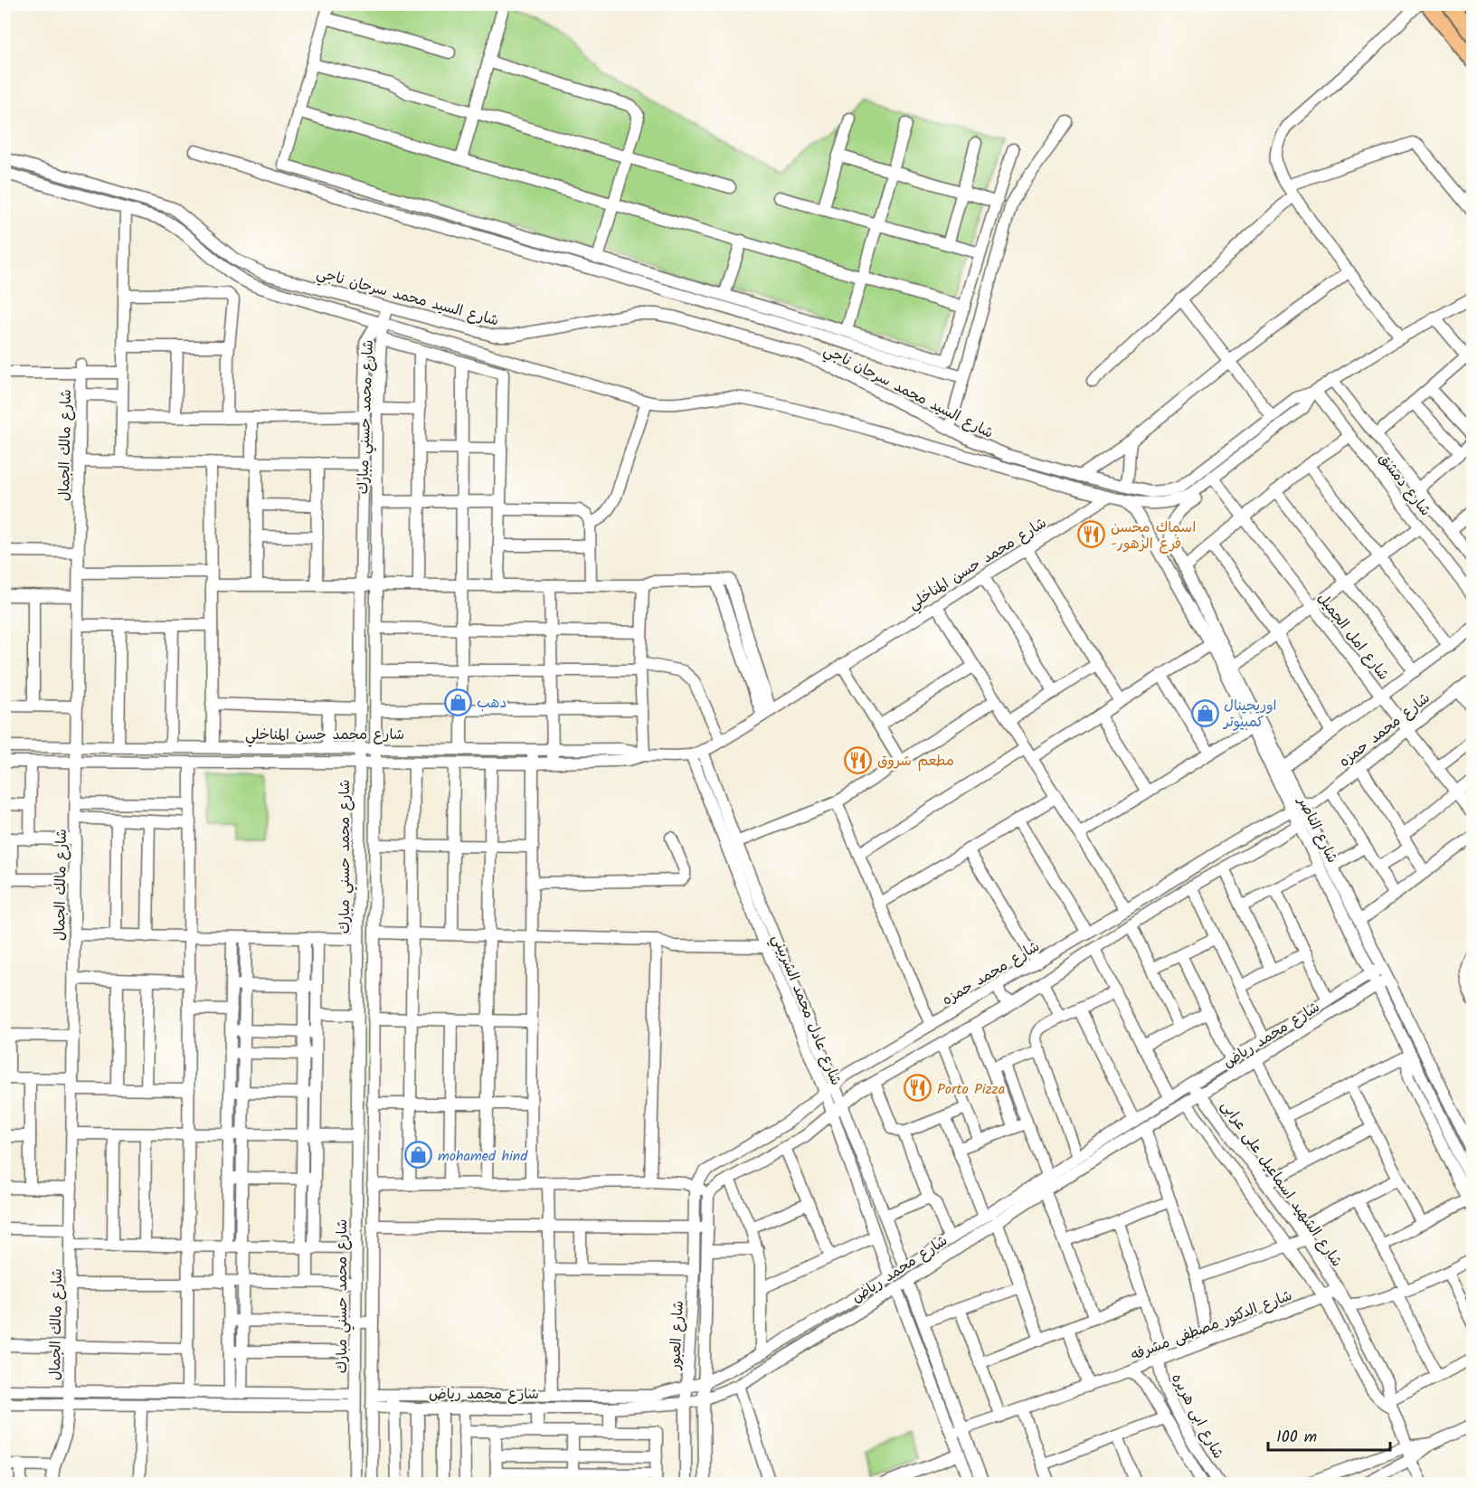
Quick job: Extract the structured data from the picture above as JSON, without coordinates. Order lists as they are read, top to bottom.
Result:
{
  "streets": {
    "street": [
      "شارع السيد محمد سرحان ناجي",
      "شارع محمد حسني مبارك",
      "شارع مالك الجمال",
      "شارع دمشق",
      "شارع محمد حسن المناخلي",
      "شارع امل الجميل",
      "شارع محمد حمزه",
      "شارع الناصر",
      "شارع عادل محمد الشربيني",
      "شارع محمد رياض",
      "شارع الشهيد اسماعيل على عرابى",
      "شارع الدكتور مصطفى مشرفه",
      "شارع العبور",
      "شارع ابى هريره"
    ]
  },
  "crossings": [
    ["شارع السيد محمد سرحان ناجي", "شارع محمد حسني مبارك"],
    ["شارع السيد محمد سرحان ناجي", "شارع محمد حسن المناخلي"],
    ["شارع محمد حسني مبارك", "شارع محمد حسن المناخلي"],
    ["شارع محمد حسني مبارك", "شارع محمد رياض"],
    ["شارع مالك الجمال", "شارع محمد حسن المناخلي"],
    ["شارع محمد حسن المناخلي", "شارع عادل محمد الشربيني"],
    ["شارع امل الجميل", "شارع محمد حمزه"],
    ["شارع امل الجميل", "شارع الناصر"],
    ["شارع محمد حمزه", "شارع الناصر"],
    ["شارع محمد حمزه", "شارع عادل محمد الشربيني"],
    ["شارع محمد حمزه", "شارع العبور"],
    ["شارع الناصر", "شارع محمد رياض"],
    ["شارع عادل محمد الشربيني", "شارع محمد رياض"],
    ["شارع محمد رياض", "شارع الشهيد اسماعيل على عرابى"],
    ["شارع محمد رياض", "شارع العبور"],
    ["شارع الشهيد اسماعيل على عرابى", "شارع الدكتور مصطفى مشرفه"],
    ["شارع الدكتور مصطفى مشرفه", "شارع ابى هريره"]
  ],
  "places": {
    "restaurant": ["اسماك محسن -فرع الزهور", "مطعم شروق", "Porto Pizza"],
    "shop": ["دهب", "اوريجينال كمبيوتر", "mohamed hind"]
  },
  "scale_bar": "100 m"
}
